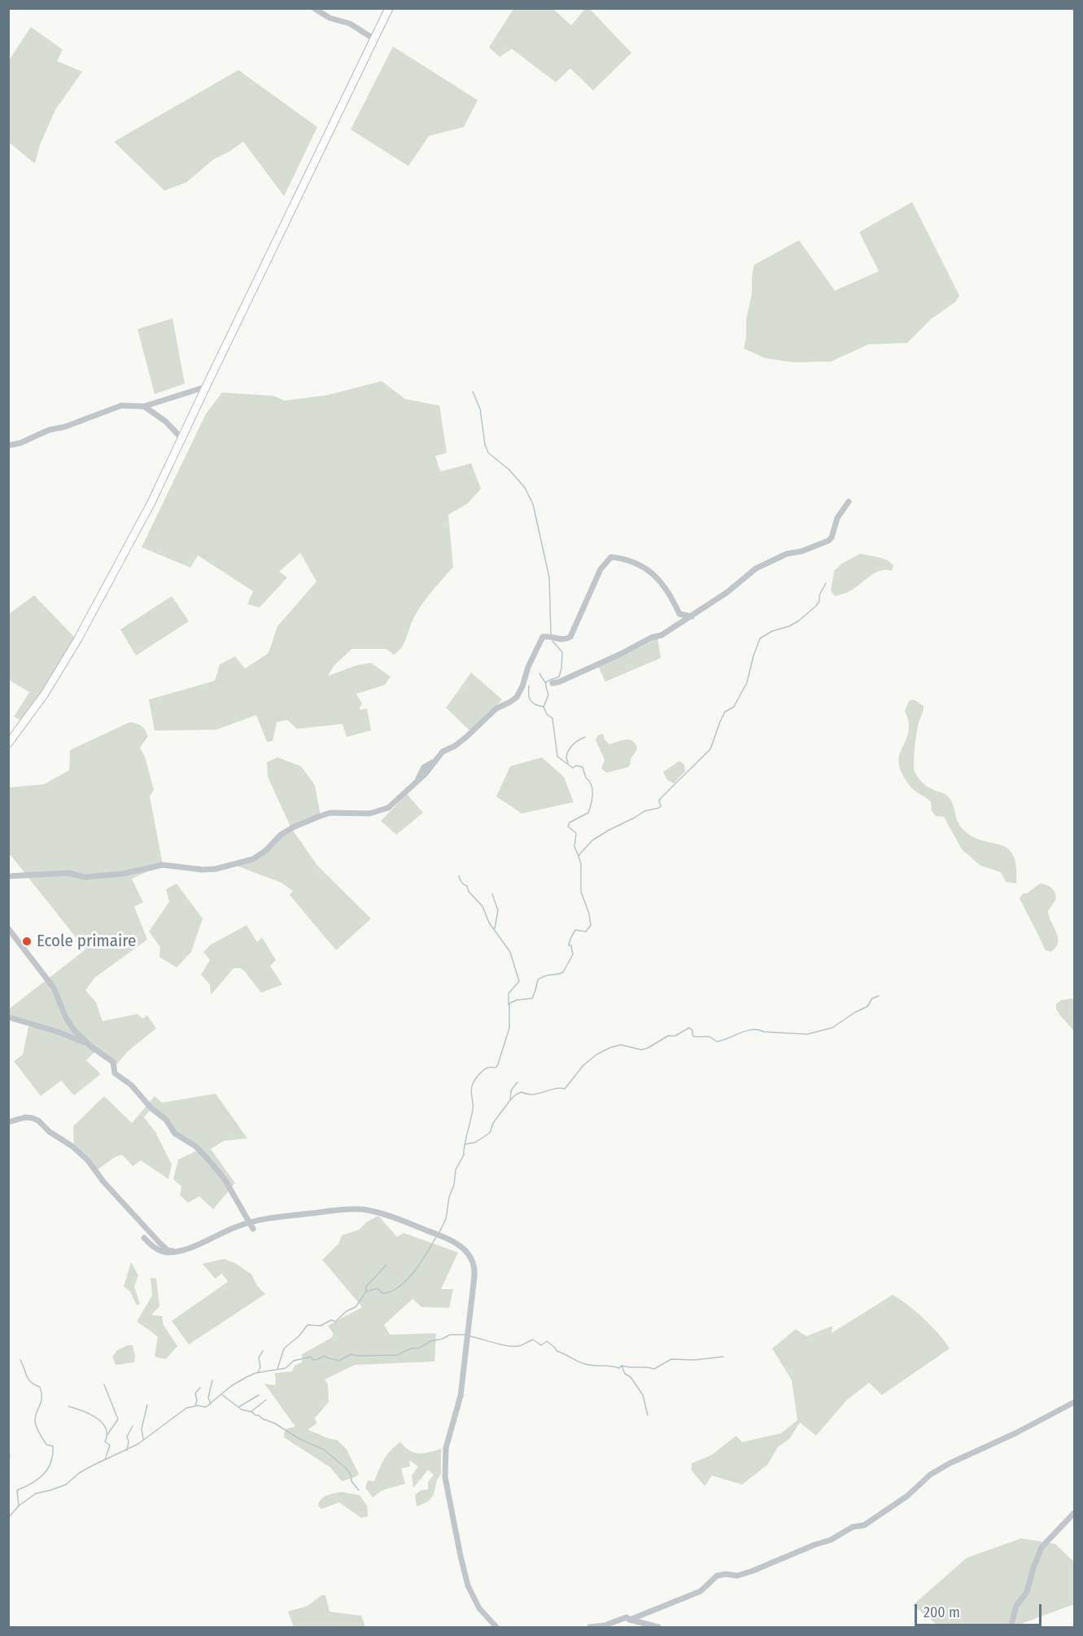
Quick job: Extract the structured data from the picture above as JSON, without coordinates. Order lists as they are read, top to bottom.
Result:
{
  "places": ["Ecole primaire"],
  "scale_bar": "200 m"
}
